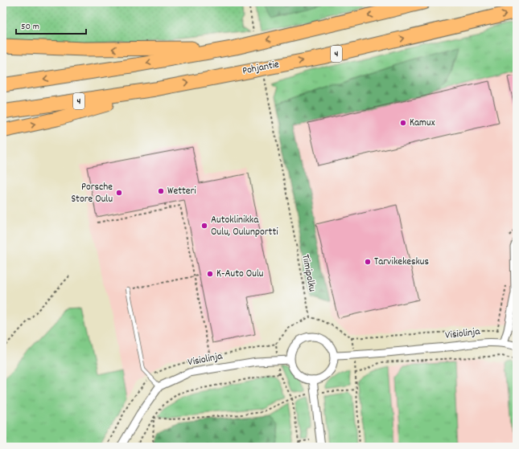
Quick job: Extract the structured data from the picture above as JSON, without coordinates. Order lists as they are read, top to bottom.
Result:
{
  "streets": {
    "highway": ["4", "Pohjantie"],
    "street": ["Visiolinja"],
    "path": ["Tiimipolku"]
  },
  "places": [
    "Kamux",
    "Wetteri",
    "Porsche Store Oulu",
    "Autoklinikka Oulu, Oulunportti",
    "Tarvikekeskus",
    "K-Auto Oulu"
  ],
  "scale_bar": "50 m"
}
